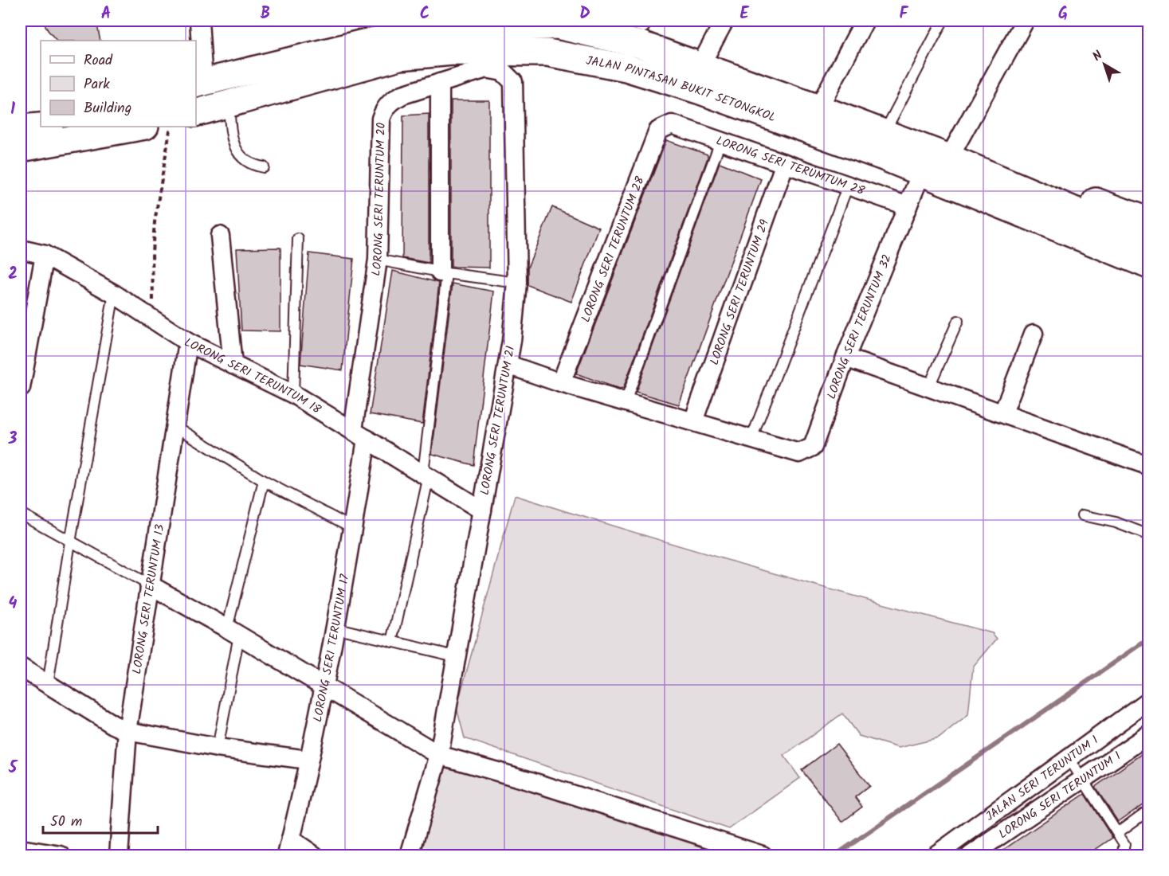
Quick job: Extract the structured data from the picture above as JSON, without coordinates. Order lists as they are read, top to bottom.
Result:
{
  "streets": {
    "main road": ["JALAN PINTASAN BUKIT SETONGKOL"],
    "street": [
      "LORONG SERI TERUMTUM 28",
      "LORONG SERI TERUNTUM 20",
      "LORONG SERI TERUNTUM 28",
      "LORONG SERI TERUNTUM 29",
      "LORONG SERI TERUNTUM 32",
      "LORONG SERI TERUNTUM 18",
      "LORONG SERI TERUNTUM 21",
      "LORONG SERI TERUNTUM 13",
      "LORONG SERI TERUNTUM 17",
      "JALAN SERI TERUNTUM 1",
      "LORONG SERI TERUNTUM 1"
    ]
  },
  "crossings": [
    ["LORONG SERI TERUMTUM 28", "LORONG SERI TERUNTUM 28"],
    ["LORONG SERI TERUMTUM 28", "LORONG SERI TERUNTUM 29"],
    ["LORONG SERI TERUMTUM 28", "LORONG SERI TERUNTUM 32"],
    ["LORONG SERI TERUNTUM 20", "LORONG SERI TERUNTUM 18"],
    ["LORONG SERI TERUNTUM 20", "LORONG SERI TERUNTUM 21"],
    ["LORONG SERI TERUNTUM 20", "LORONG SERI TERUNTUM 17"],
    ["LORONG SERI TERUNTUM 18", "LORONG SERI TERUNTUM 21"],
    ["LORONG SERI TERUNTUM 18", "LORONG SERI TERUNTUM 13"],
    ["LORONG SERI TERUNTUM 18", "LORONG SERI TERUNTUM 17"]
  ],
  "legend": ["Road", "Park", "Building"],
  "scale_bar": "50 m",
  "north": "top left",
  "grid": {
    "columns": [
      "A",
      "B",
      "C",
      "D",
      "E",
      "F",
      "G"
    ],
    "rows": [
      "1",
      "2",
      "3",
      "4",
      "5"
    ]
  }
}
